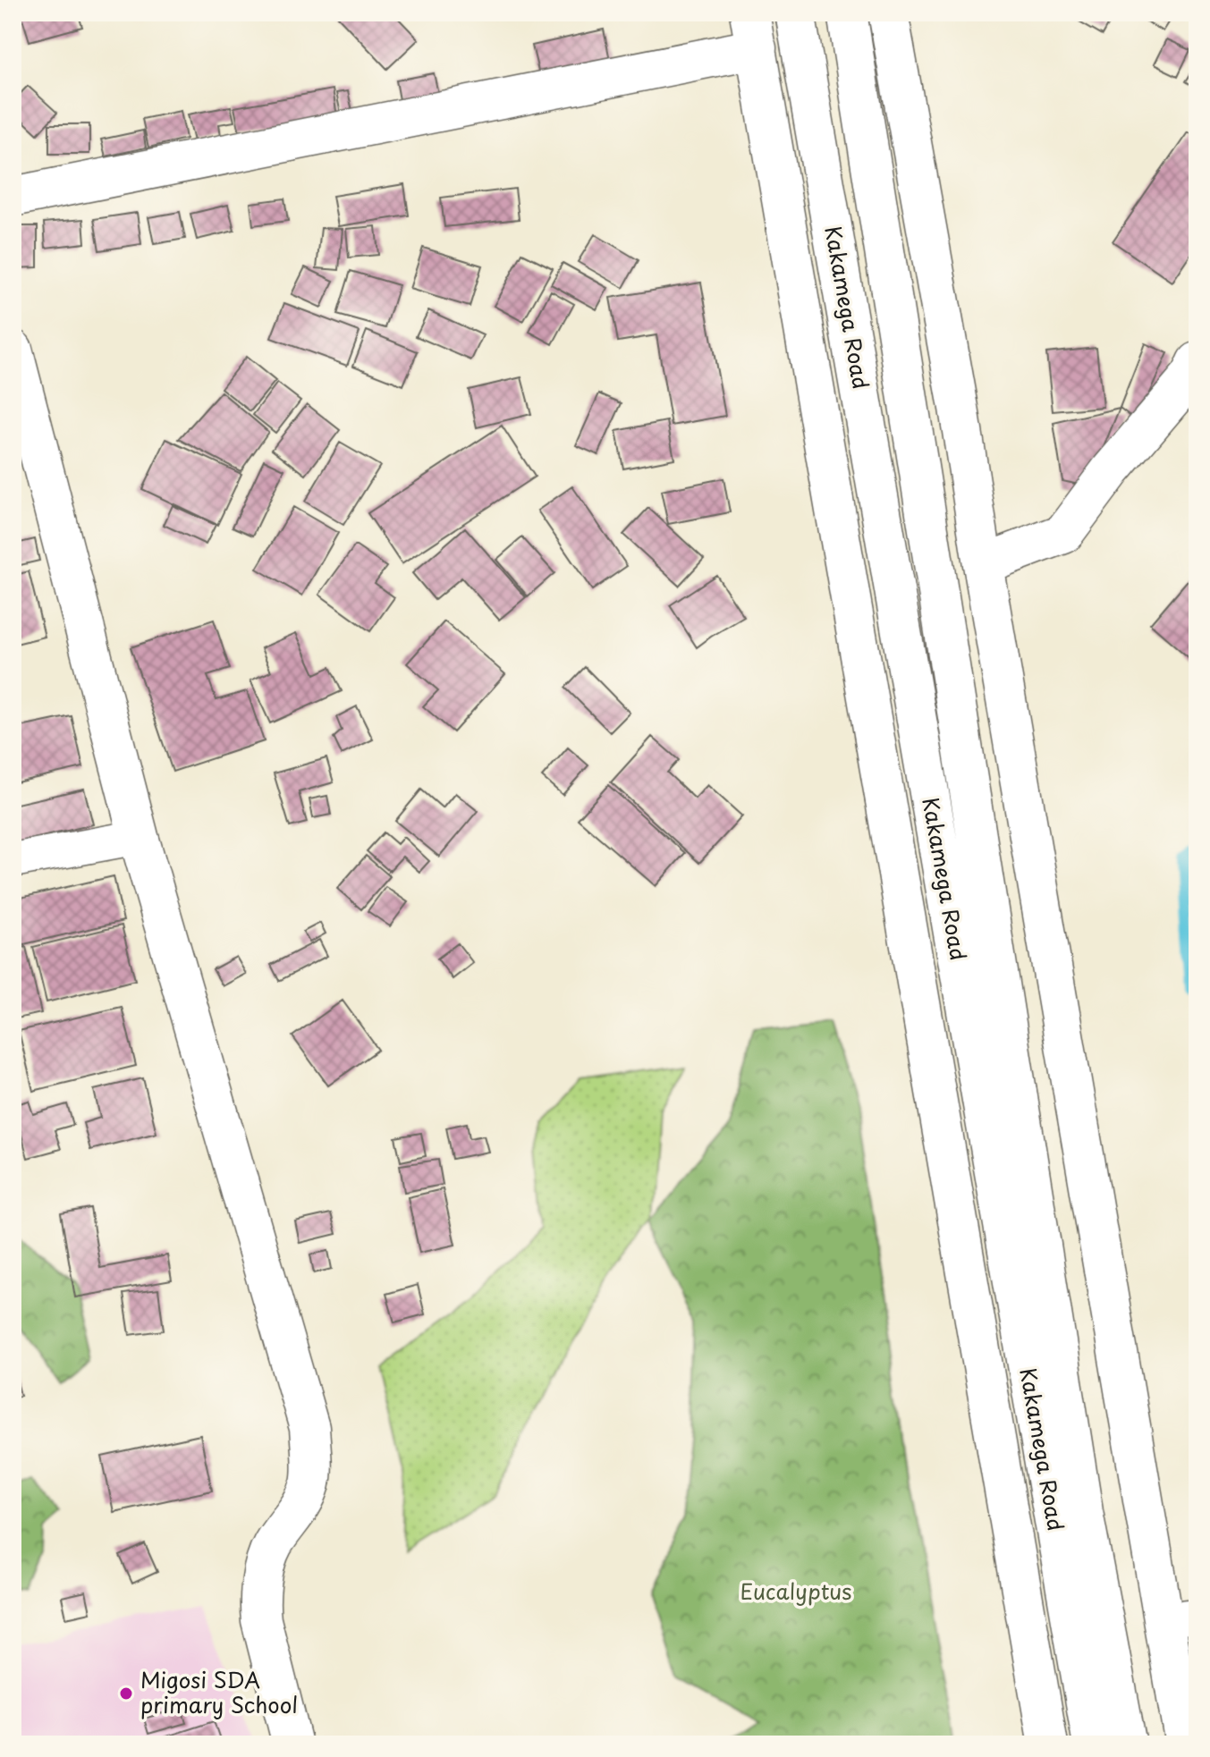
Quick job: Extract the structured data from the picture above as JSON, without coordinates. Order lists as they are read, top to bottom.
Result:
{
  "streets": {
    "main road": ["Kakamega Road"]
  },
  "parks": ["Eucalyptus"],
  "places": ["Migosi SDA primary School"]
}
